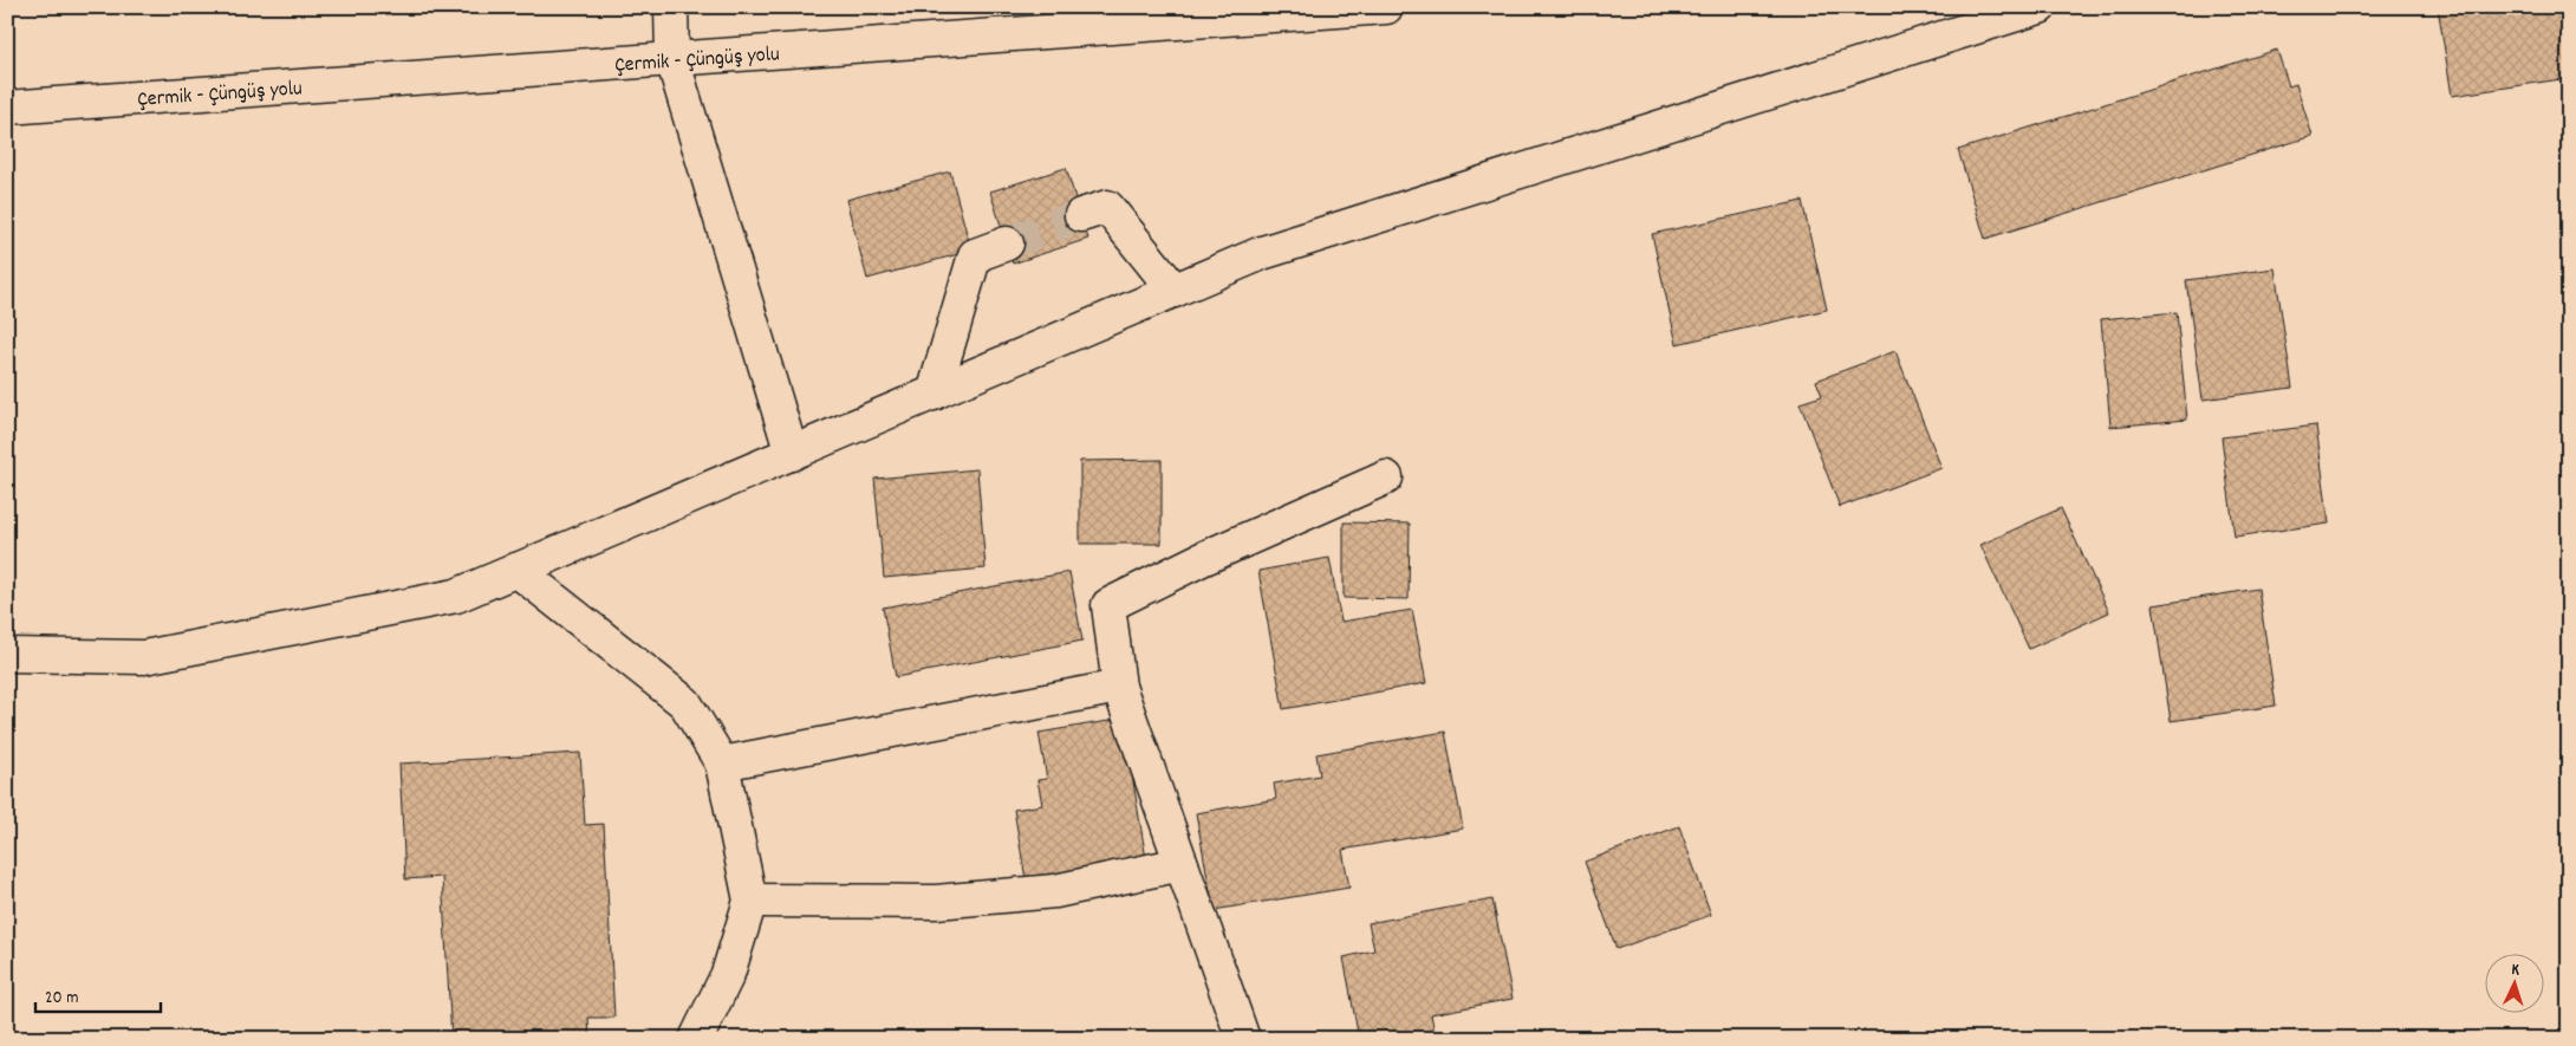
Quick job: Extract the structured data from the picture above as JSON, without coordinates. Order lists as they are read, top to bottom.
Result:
{
  "streets": {
    "main road": ["Çermik - Çüngüş yolu"]
  },
  "scale_bar": "20 m",
  "north": "top"
}
